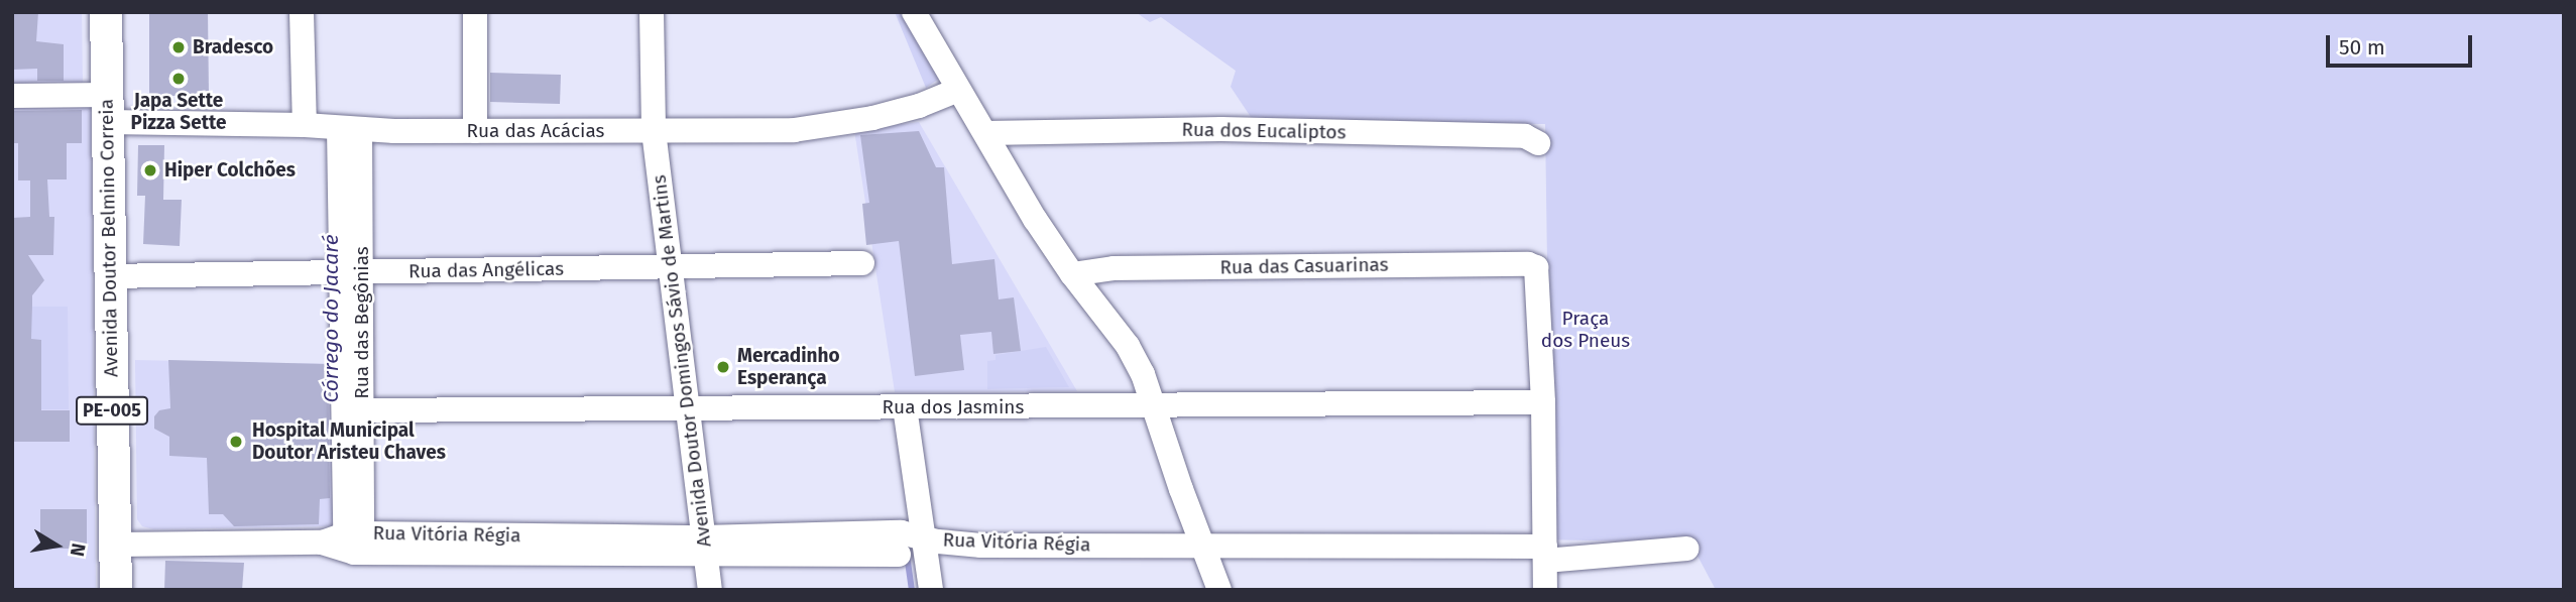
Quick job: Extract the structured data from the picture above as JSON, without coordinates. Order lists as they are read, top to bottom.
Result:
{
  "streets": {
    "main road": ["Avenida Doutor Belmino Correia", "PE-005"],
    "street": [
      "Rua das Acácias",
      "Rua dos Eucaliptos",
      "Rua das Casuarinas",
      "Rua das Angélicas",
      "Rua das Begônias",
      "Avenida Doutor Domingos Sávio de Martins",
      "Rua dos Jasmins",
      "Rua Vitória Régia"
    ]
  },
  "crossings": [
    ["Rua das Acácias", "Avenida Doutor Belmino Correia"],
    ["Rua das Acácias", "Rua das Begônias"],
    ["Rua das Acácias", "Avenida Doutor Domingos Sávio de Martins"],
    ["Avenida Doutor Belmino Correia", "Rua das Angélicas"],
    ["Avenida Doutor Belmino Correia", "Rua Vitória Régia"],
    ["Rua das Casuarinas", "Rua dos Jasmins"],
    ["Rua das Angélicas", "Rua das Begônias"],
    ["Rua das Angélicas", "Avenida Doutor Domingos Sávio de Martins"],
    ["Rua das Begônias", "Rua dos Jasmins"],
    ["Rua das Begônias", "Rua Vitória Régia"],
    ["Avenida Doutor Domingos Sávio de Martins", "Rua dos Jasmins"],
    ["Avenida Doutor Domingos Sávio de Martins", "Rua Vitória Régia"]
  ],
  "water": ["Córrego do Jacaré"],
  "parks": ["Praça dos Pneus"],
  "places": [
    "Bradesco",
    "Japa Sette Pizza Sette",
    "Hiper Colchões",
    "Mercadinho Esperança",
    "Hospital Municipal Doutor Aristeu Chaves"
  ],
  "scale_bar": "50 m",
  "north": "right"
}
